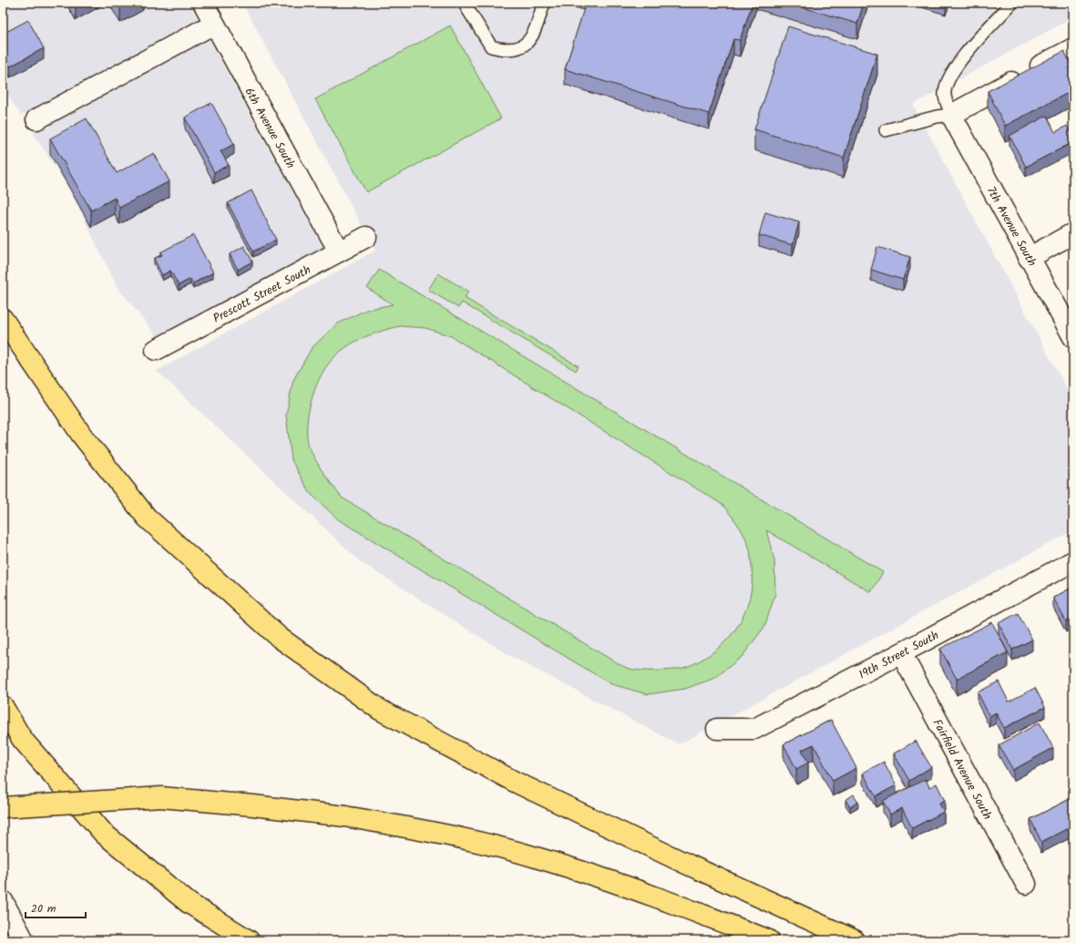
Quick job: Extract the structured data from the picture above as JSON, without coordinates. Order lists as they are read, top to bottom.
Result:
{
  "streets": {
    "street": [
      "6th Avenue South",
      "7th Avenue South",
      "Prescott Street South",
      "19th Street South",
      "Fairfield Avenue South"
    ]
  },
  "crossings": [
    ["6th Avenue South", "Prescott Street South"],
    ["19th Street South", "Fairfield Avenue South"]
  ],
  "scale_bar": "20 m"
}
